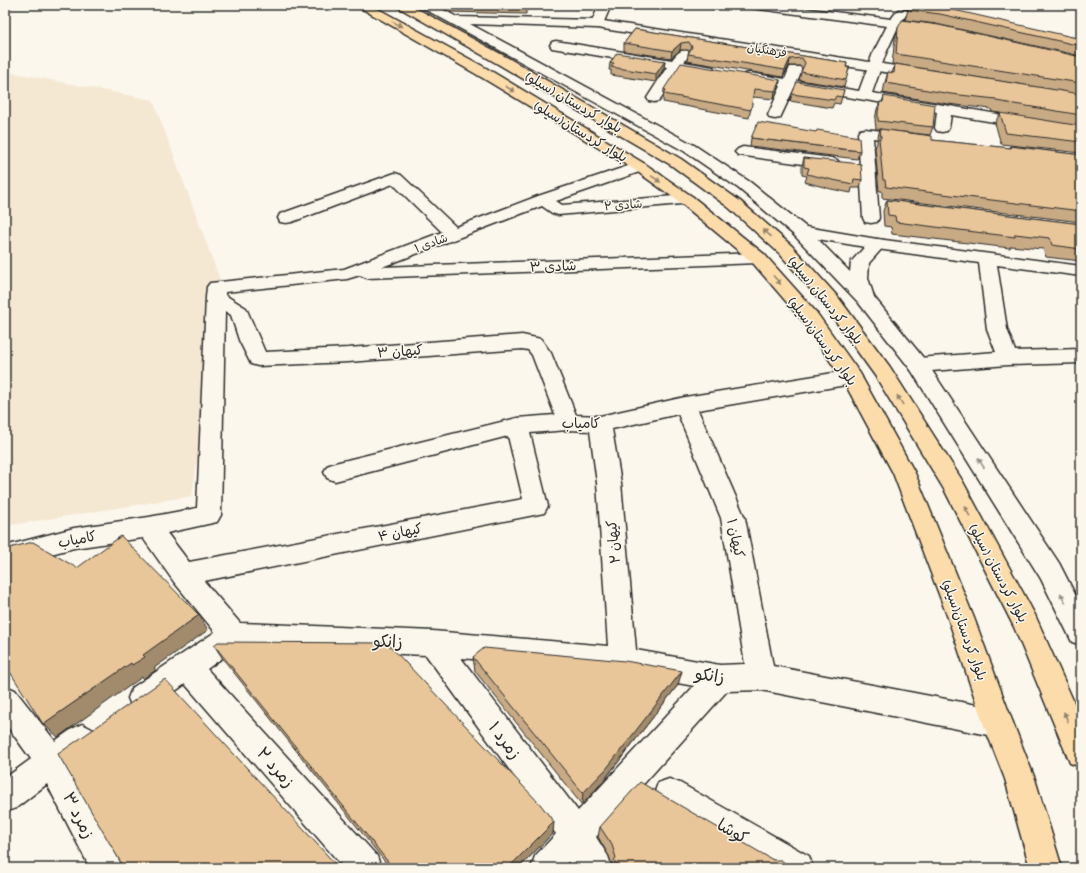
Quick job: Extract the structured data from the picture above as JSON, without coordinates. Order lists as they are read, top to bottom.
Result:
{
  "streets": {
    "main road": ["بلوار کردستان (سیلو)", "بلوار کردستان(سیلو)"],
    "street": [
      "فرهنگیان",
      "شادی ۲",
      "شادی ۱",
      "شادی ۳",
      "کیهان ۳",
      "کامیاب",
      "کیهان ۴",
      "کیهان ۱",
      "کیهان ۲",
      "زانکو",
      "زمرد ۱",
      "زمرد ۲",
      "زمرد ۳",
      "کوشا"
    ]
  },
  "crossings": [
    ["فرهنگیان", "بلوار کردستان (سیلو)"],
    ["بلوار کردستان(سیلو)", "شادی ۲"],
    ["بلوار کردستان(سیلو)", "شادی ۱"],
    ["بلوار کردستان(سیلو)", "شادی ۳"],
    ["بلوار کردستان(سیلو)", "کامیاب"],
    ["بلوار کردستان(سیلو)", "زانکو"],
    ["شادی ۲", "شادی ۱"],
    ["شادی ۱", "شادی ۳"],
    ["شادی ۱", "کیهان ۳"],
    ["شادی ۱", "کامیاب"],
    ["کیهان ۳", "کامیاب"],
    ["کامیاب", "کیهان ۴"],
    ["کامیاب", "کیهان ۱"],
    ["کامیاب", "کیهان ۲"],
    ["کیهان ۱", "زانکو"],
    ["کیهان ۲", "زانکو"],
    ["زانکو", "زمرد ۱"]
  ],
  "one_way": ["بلوار کردستان (سیلو)", "بلوار کردستان(سیلو)"]
}
